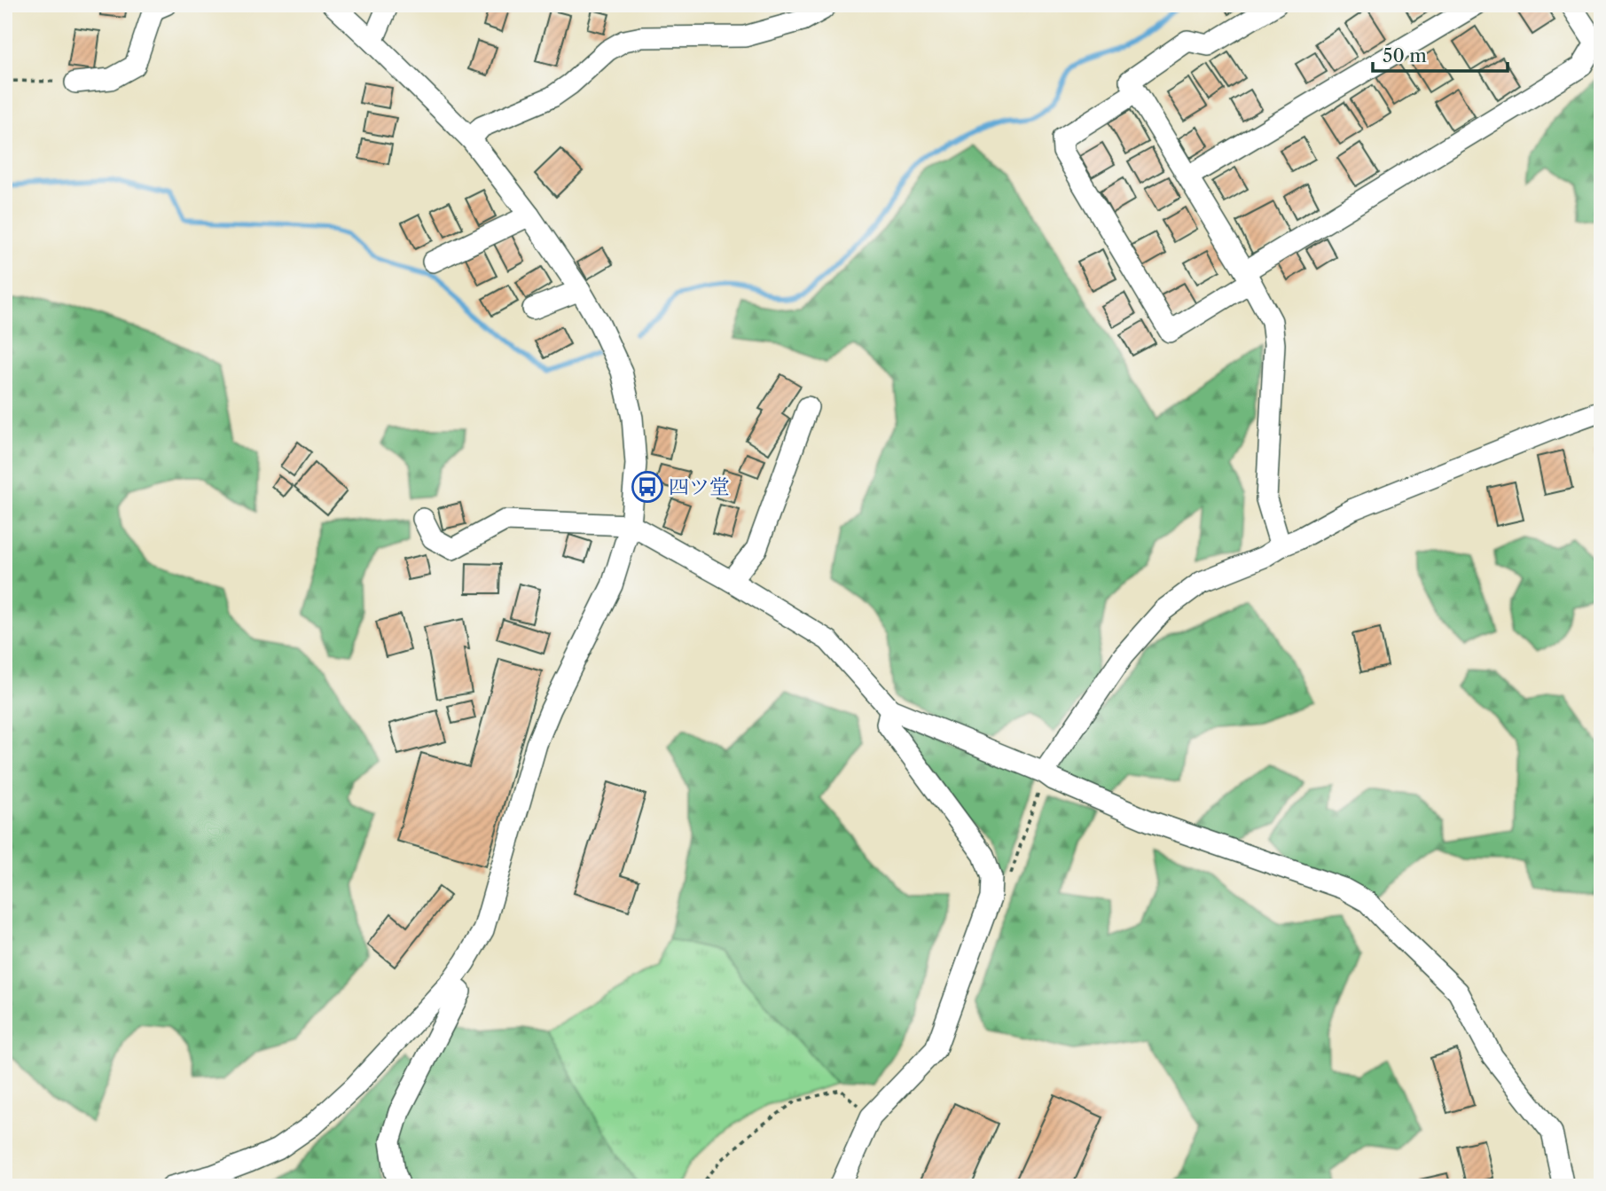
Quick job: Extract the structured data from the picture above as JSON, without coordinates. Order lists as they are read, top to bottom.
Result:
{
  "places": {
    "bus stop": ["四ツ堂"]
  },
  "scale_bar": "50 m"
}
